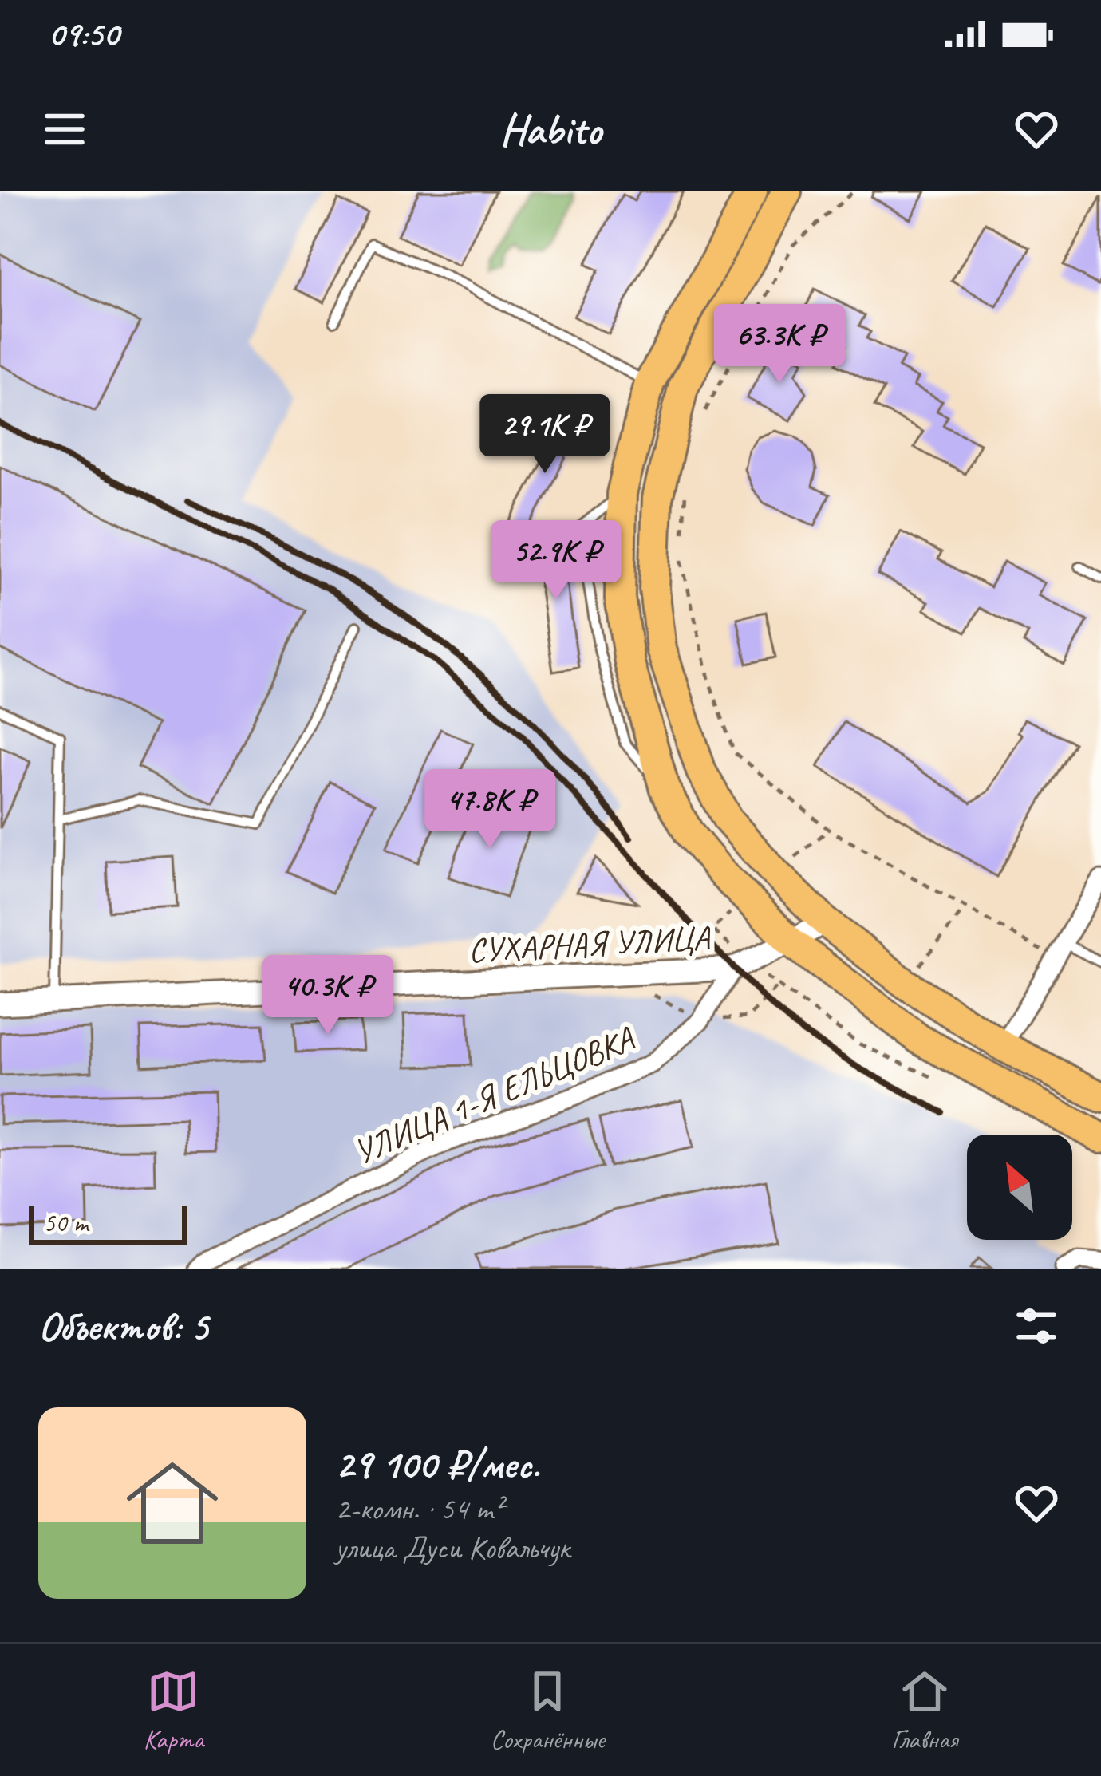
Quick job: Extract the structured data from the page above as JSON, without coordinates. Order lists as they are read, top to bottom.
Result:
{
  "streets": {
    "street": ["СУХАРНАЯ УЛИЦА", "УЛИЦА 1-Я ЕЛЬЦОВКА"]
  },
  "crossings": [
    ["СУХАРНАЯ УЛИЦА", "УЛИЦА 1-Я ЕЛЬЦОВКА"]
  ],
  "scale_bar": "50 m",
  "north": "top left",
  "page": {
    "status": "09:50",
    "header": "Habito",
    "price": [
      "63.3K ₽",
      "29.1K ₽",
      "52.9K ₽",
      "47.8K ₽",
      "40.3K ₽"
    ],
    "scale": "50 m",
    "heading": "Объектов: 5",
    "list": [
      {
        "name": "29 100 ₽/мес.",
        "note": "2-комн. · 54 m² · улица Дуси Ковальчук"
      }
    ],
    "tabs": ["Карта", "Сохранённые", "Главная"]
  }
}
